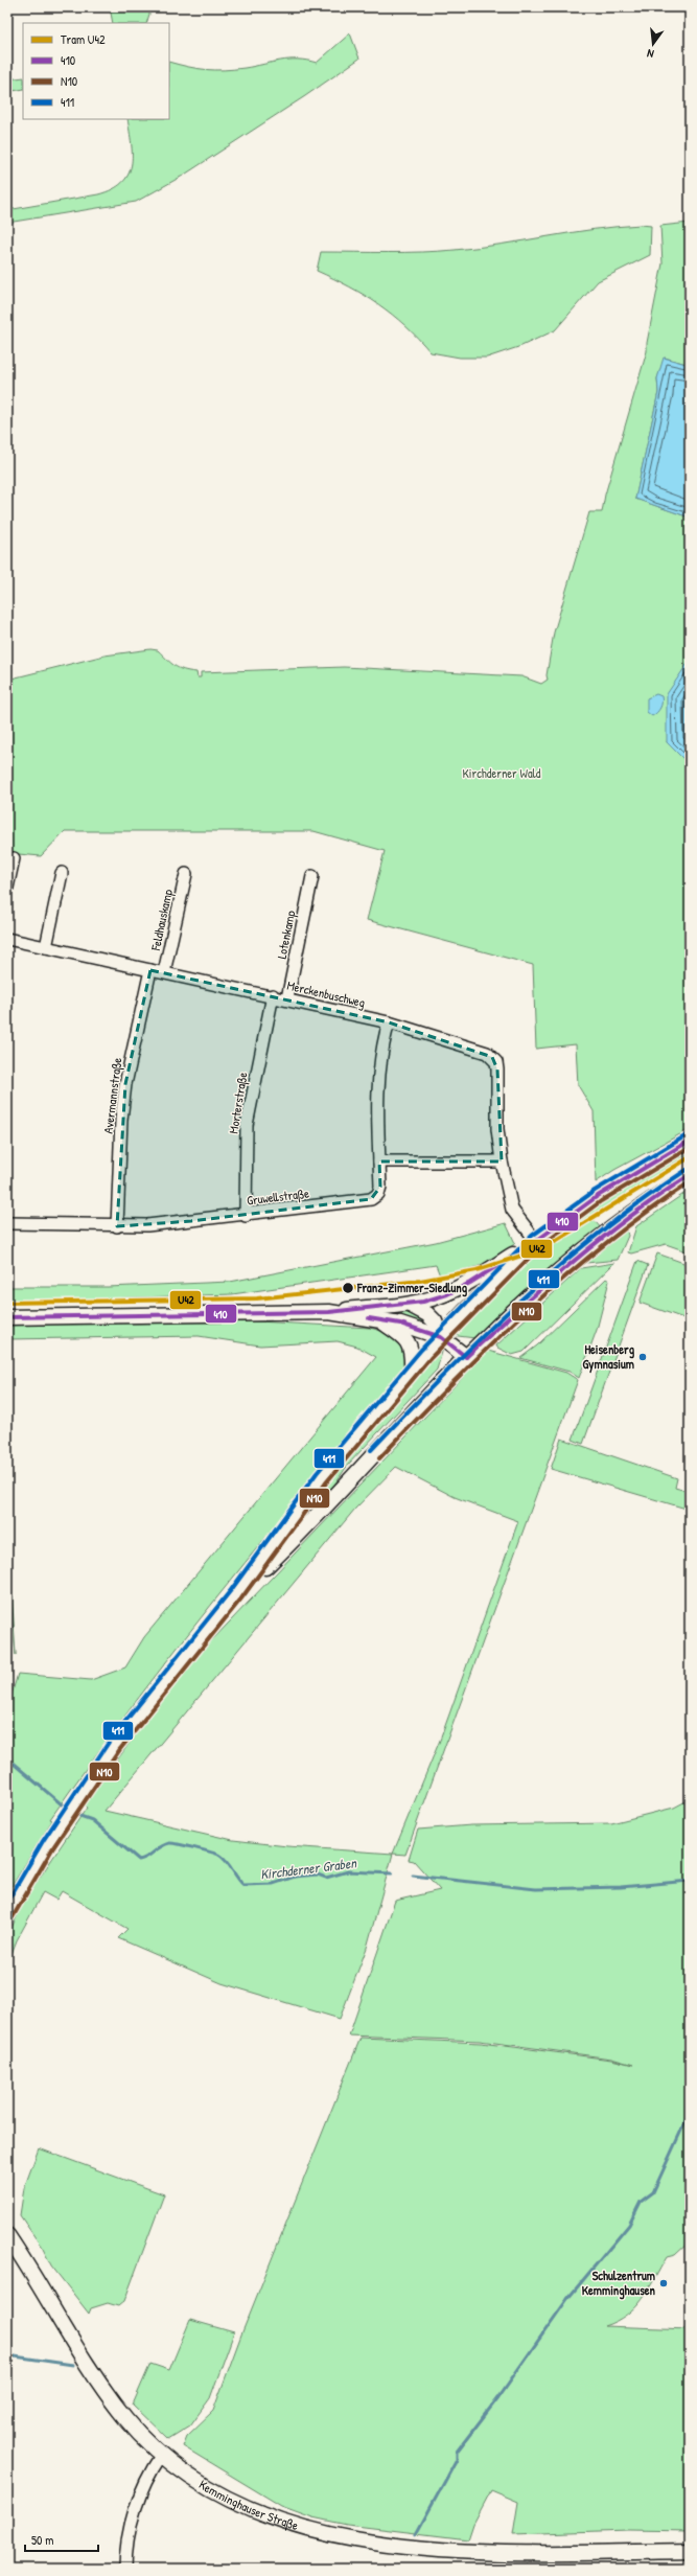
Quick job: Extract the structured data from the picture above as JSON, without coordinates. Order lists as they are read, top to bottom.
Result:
{
  "streets": {
    "main road": ["Kemminghauser Straße"],
    "street": [
      "Feldhauskamp",
      "Lotenkamp",
      "Merckenbuschweg",
      "Avermannstraße",
      "Morterstraße",
      "Gruwellstraße"
    ]
  },
  "crossings": [
    ["Feldhauskamp", "Merckenbuschweg"],
    ["Lotenkamp", "Merckenbuschweg"],
    ["Merckenbuschweg", "Avermannstraße"],
    ["Merckenbuschweg", "Morterstraße"],
    ["Merckenbuschweg", "Gruwellstraße"],
    ["Avermannstraße", "Gruwellstraße"],
    ["Morterstraße", "Gruwellstraße"]
  ],
  "water": ["Kirchderner Graben"],
  "parks": ["Kirchderner Wald"],
  "places": ["Franz-Zimmer-Siedlung", "Heisenberg Gymnasium", "Schulzentrum Kemminghausen"],
  "lines": [
    "transit line 411",
    "transit line 410",
    "transit line N10",
    "tram line U42"
  ],
  "legend": [
    "Tram U42",
    "410",
    "N10",
    "411"
  ],
  "scale_bar": "50 m",
  "north": "bottom"
}
